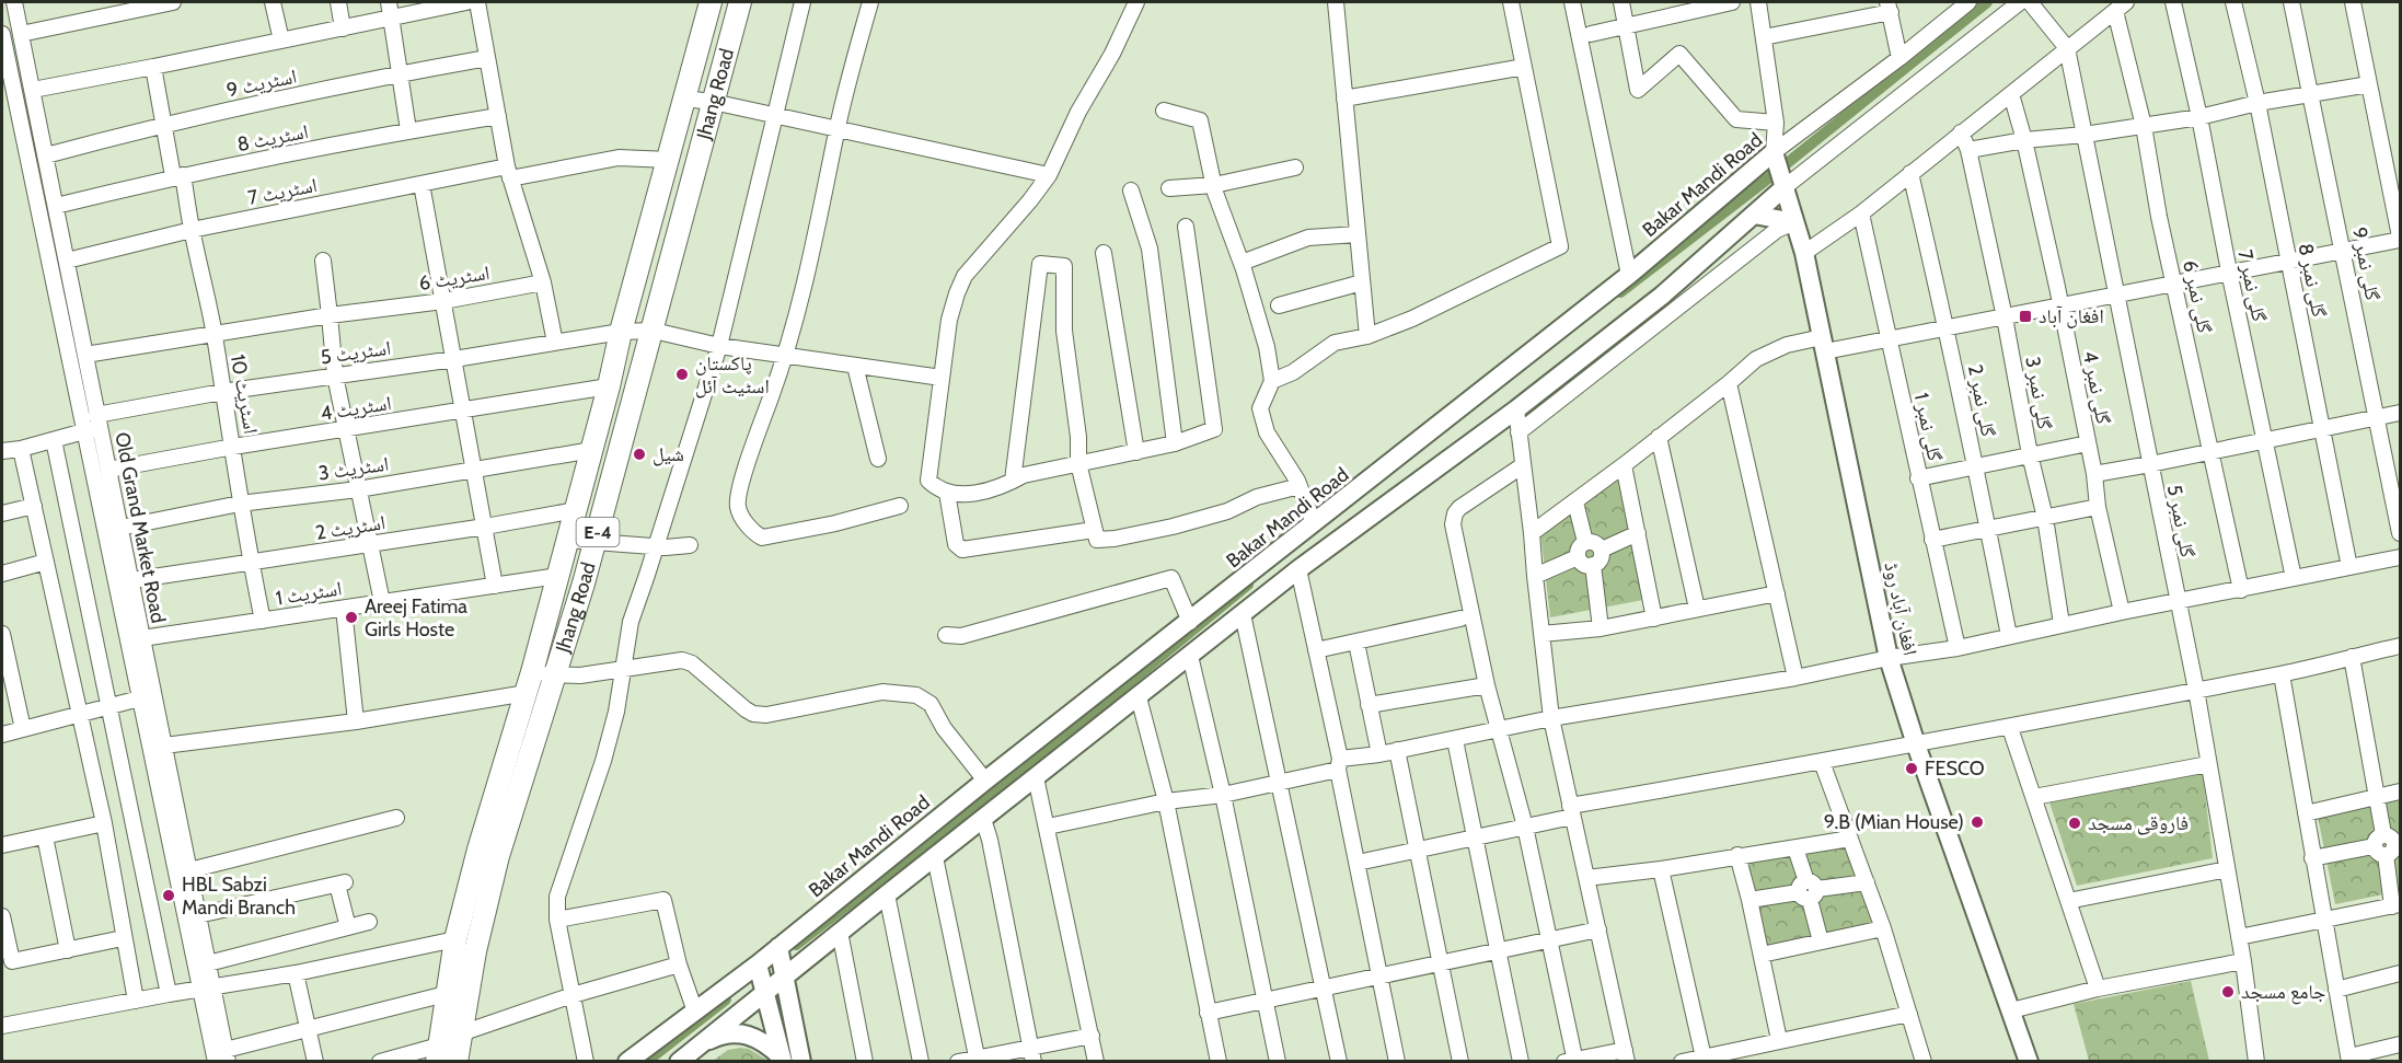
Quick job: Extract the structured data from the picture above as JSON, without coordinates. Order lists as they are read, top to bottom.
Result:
{
  "streets": {
    "highway": ["Jhang Road", "E-4"],
    "main road": ["Bakar Mandi Road", "افغان آباد روڈ"],
    "street": [
      "اسٹریٹ 9",
      "اسٹریٹ 8",
      "اسٹریٹ 7",
      "گلی نمبر 9",
      "اسٹریٹ 6",
      "گلی نمبر 8",
      "گلی نمبر 7",
      "گلی نمبر 6",
      "اسٹریٹ 5",
      "گلی نمبر 4",
      "گلی نمبر 3",
      "اسٹریٹ 10",
      "گلی نمبر 2",
      "اسٹریٹ 4",
      "گلی نمبر 1",
      "اسٹریٹ 3",
      "گلی نمبر 5",
      "Old Grand Market Road",
      "اسٹریٹ 2",
      "اسٹریٹ 1"
    ]
  },
  "crossings": [
    ["اسٹریٹ 9", "اسٹریٹ 10"],
    ["اسٹریٹ 9", "Old Grand Market Road"],
    ["Jhang Road", "اسٹریٹ 7"],
    ["Jhang Road", "اسٹریٹ 5"],
    ["Jhang Road", "اسٹریٹ 4"],
    ["Jhang Road", "اسٹریٹ 3"],
    ["Jhang Road", "اسٹریٹ 2"],
    ["Jhang Road", "اسٹریٹ 1"],
    ["اسٹریٹ 8", "اسٹریٹ 10"],
    ["اسٹریٹ 8", "Old Grand Market Road"],
    ["Bakar Mandi Road", "افغان آباد روڈ"],
    ["اسٹریٹ 7", "اسٹریٹ 10"],
    ["اسٹریٹ 7", "Old Grand Market Road"],
    ["اسٹریٹ 6", "اسٹریٹ 10"],
    ["اسٹریٹ 6", "Old Grand Market Road"],
    ["اسٹریٹ 5", "اسٹریٹ 10"],
    ["اسٹریٹ 5", "Old Grand Market Road"],
    ["اسٹریٹ 10", "اسٹریٹ 4"],
    ["اسٹریٹ 10", "اسٹریٹ 3"],
    ["اسٹریٹ 10", "اسٹریٹ 2"],
    ["اسٹریٹ 10", "اسٹریٹ 1"],
    ["اسٹریٹ 4", "Old Grand Market Road"],
    ["اسٹریٹ 3", "Old Grand Market Road"],
    ["Old Grand Market Road", "اسٹریٹ 2"],
    ["Old Grand Market Road", "اسٹریٹ 1"]
  ],
  "places": {
    "transit": ["افغان آباد"],
    "other": [
      "پاکستان اسٹیٹ آئل",
      "شیل",
      "Areej Fatima Girls Hoste",
      "FESCO",
      "9.B (Mian House)",
      "فاروقی مسجد",
      "HBL Sabzi Mandi Branch",
      "جامع مسجد"
    ]
  }
}
